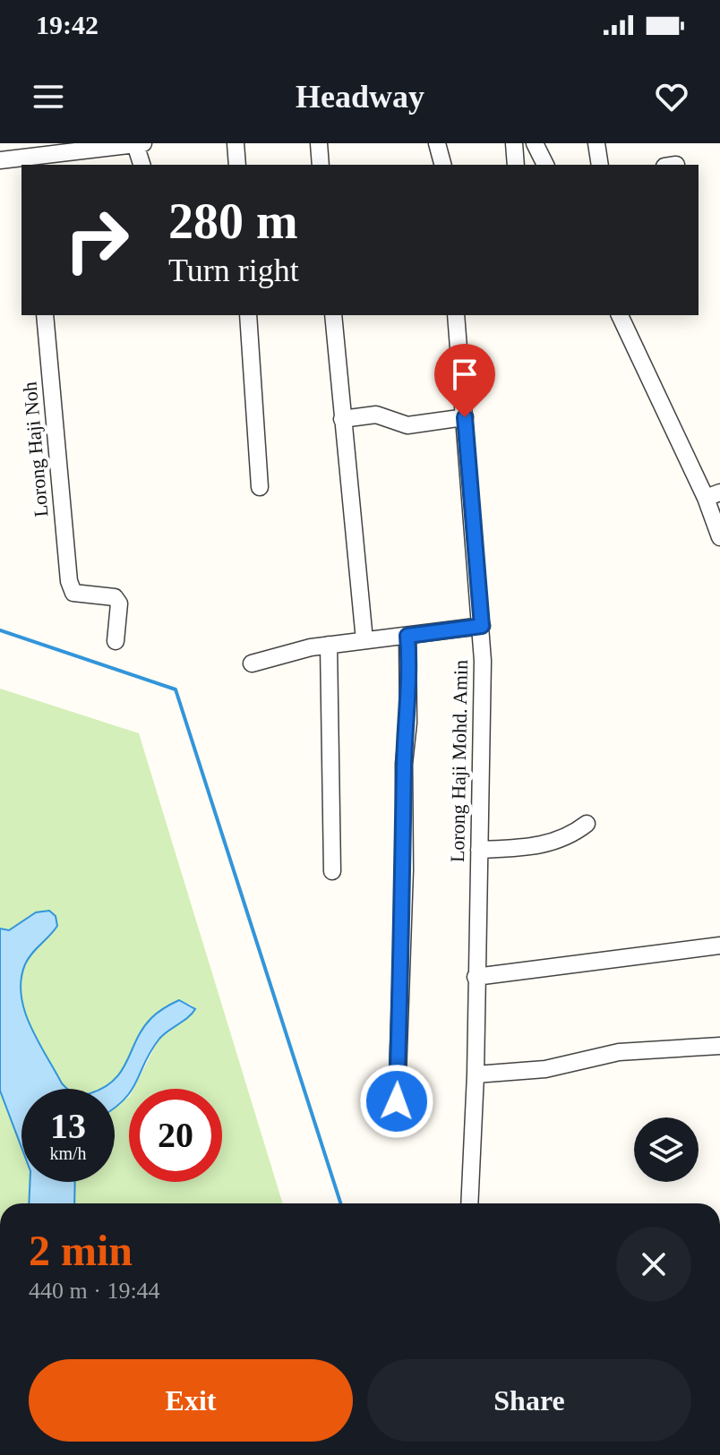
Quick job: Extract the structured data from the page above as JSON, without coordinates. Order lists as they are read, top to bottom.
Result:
{
  "streets": {
    "street": ["Lorong Haji Noh", "Lorong Haji Mohd. Amin"]
  },
  "page": {
    "status": "19:42",
    "header": "Headway",
    "turn": ["280 m", "Turn right"],
    "speed": "13 km/h",
    "limit": "20",
    "heading": ["2 min", "440 m · 19:44"],
    "buttons": ["Exit", "Share"]
  }
}
